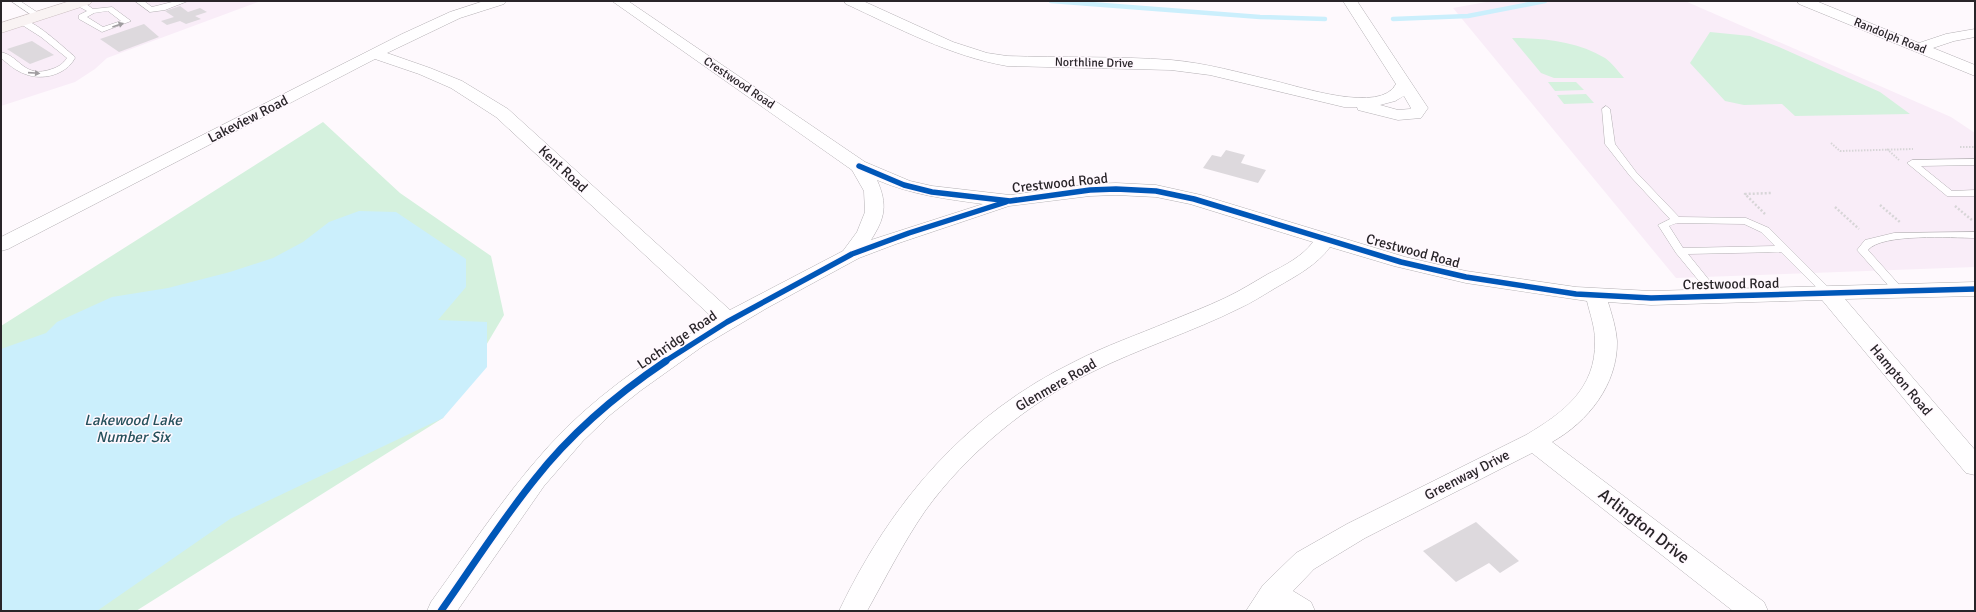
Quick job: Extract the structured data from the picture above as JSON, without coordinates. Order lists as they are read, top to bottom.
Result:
{
  "streets": {
    "street": [
      "Randolph Road",
      "Northline Drive",
      "Crestwood Road",
      "Lakeview Road",
      "Kent Road",
      "Lochridge Road",
      "Hampton Road",
      "Glenmere Road",
      "Greenway Drive",
      "Arlington Drive"
    ]
  },
  "crossings": [
    ["Crestwood Road", "Lochridge Road"],
    ["Crestwood Road", "Hampton Road"],
    ["Crestwood Road", "Glenmere Road"],
    ["Crestwood Road", "Greenway Drive"],
    ["Lakeview Road", "Kent Road"],
    ["Kent Road", "Lochridge Road"],
    ["Greenway Drive", "Arlington Drive"]
  ],
  "water": ["Lakewood Lake Number Six"]
}
